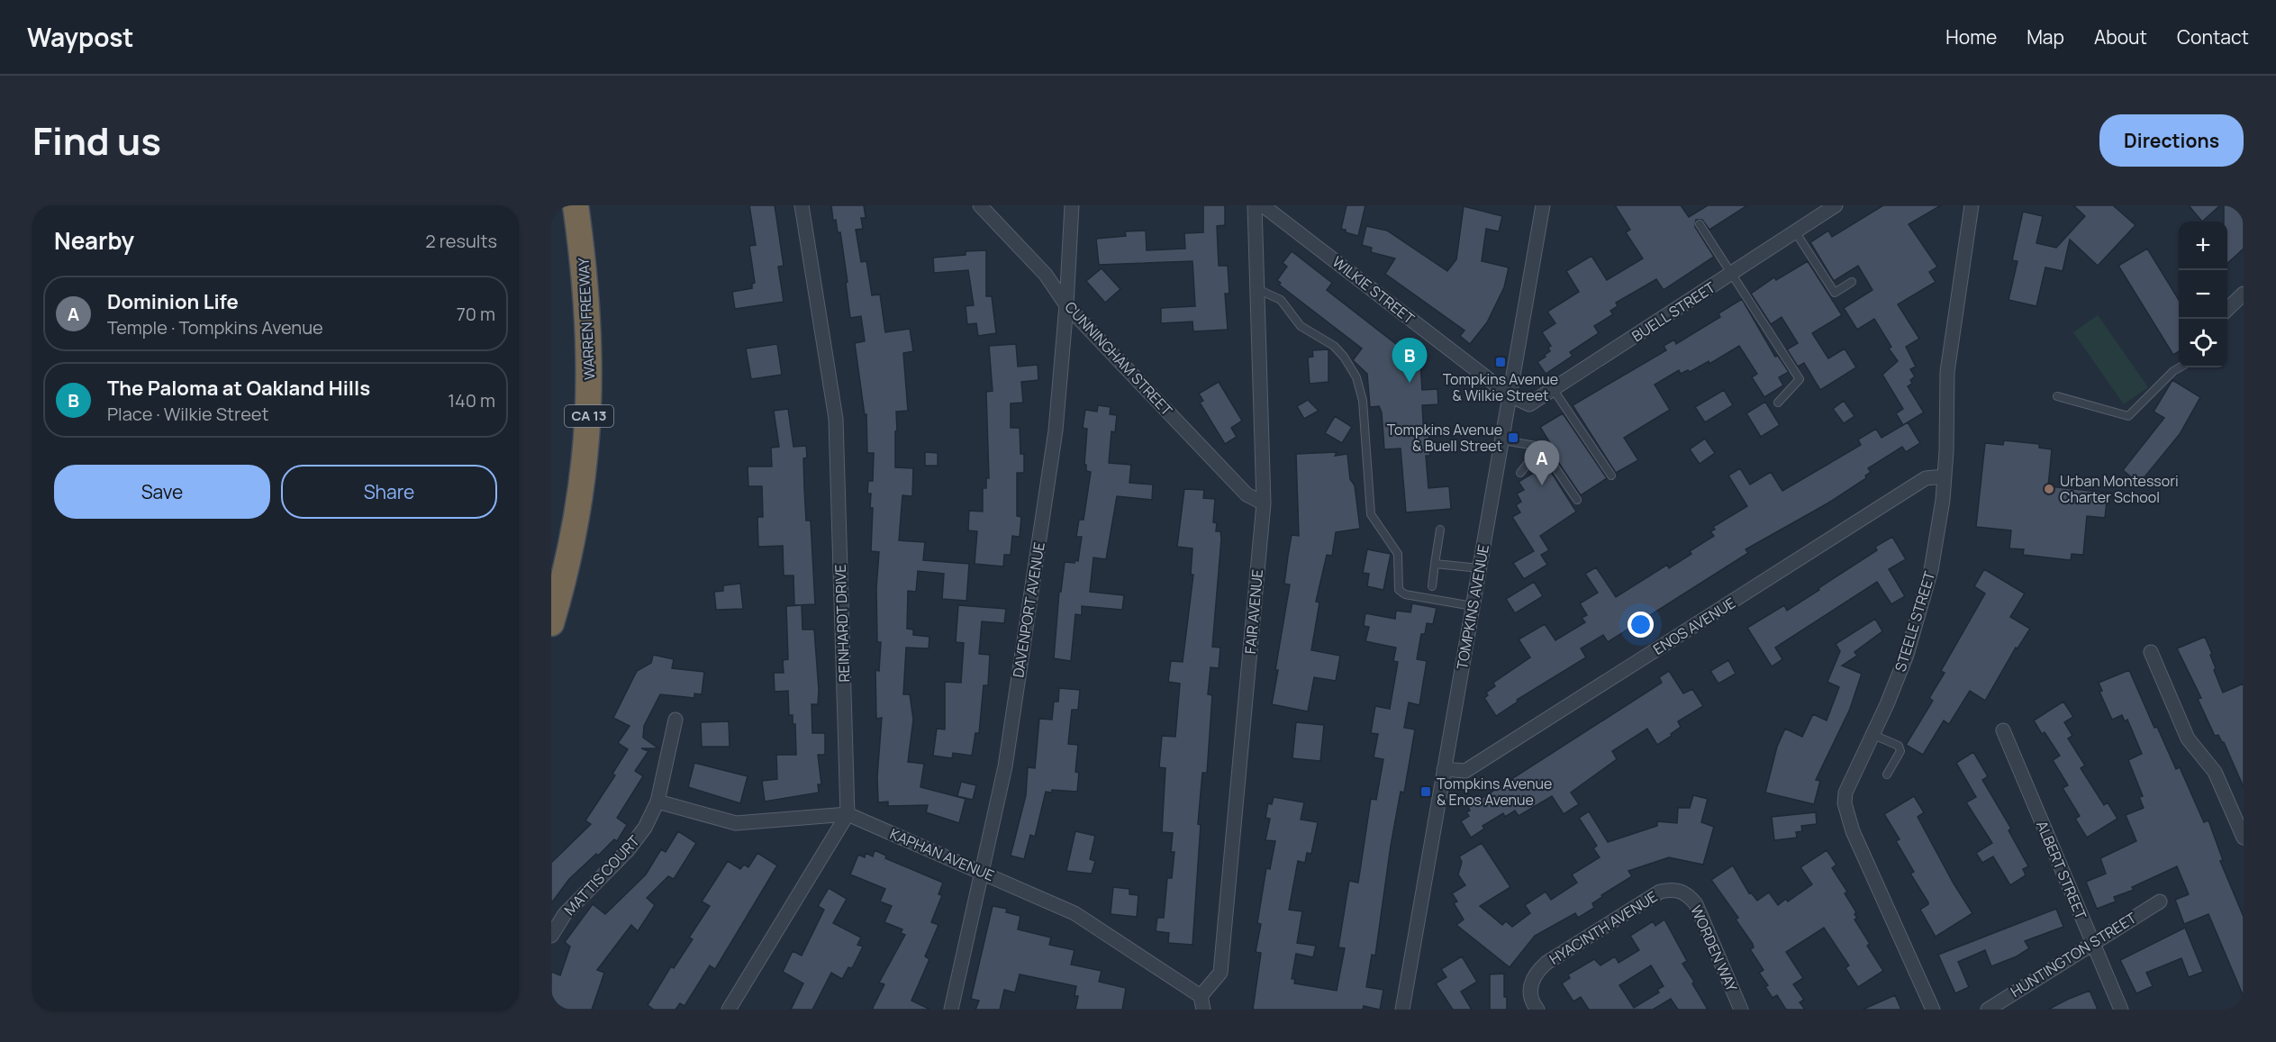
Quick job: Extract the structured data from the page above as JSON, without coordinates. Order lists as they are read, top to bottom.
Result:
{
  "streets": {
    "highway": ["WARREN FREEWAY", "CA 13"],
    "street": [
      "WILKIE STREET",
      "BUELL STREET",
      "CUNNINGHAM STREET",
      "TOMPKINS AVENUE",
      "DAVENPORT AVENUE",
      "FAIR AVENUE",
      "STEELE STREET",
      "REINHARDT DRIVE",
      "ENOS AVENUE",
      "KAPHAN AVENUE",
      "ALBERT STREET",
      "MATTIS COURT",
      "HYACINTH AVENUE",
      "WORDEN WAY",
      "HUNTINGTON STREET"
    ]
  },
  "crossings": [
    ["WILKIE STREET", "BUELL STREET"],
    ["WILKIE STREET", "TOMPKINS AVENUE"],
    ["BUELL STREET", "TOMPKINS AVENUE"],
    ["CUNNINGHAM STREET", "DAVENPORT AVENUE"],
    ["CUNNINGHAM STREET", "FAIR AVENUE"],
    ["TOMPKINS AVENUE", "ENOS AVENUE"],
    ["DAVENPORT AVENUE", "KAPHAN AVENUE"],
    ["FAIR AVENUE", "KAPHAN AVENUE"],
    ["STEELE STREET", "ENOS AVENUE"],
    ["REINHARDT DRIVE", "KAPHAN AVENUE"],
    ["KAPHAN AVENUE", "MATTIS COURT"],
    ["ALBERT STREET", "HUNTINGTON STREET"],
    ["HYACINTH AVENUE", "WORDEN WAY"]
  ],
  "places": {
    "transit": ["Tompkins Avenue & Wilkie Street", "Tompkins Avenue & Buell Street", "Tompkins Avenue & Enos Avenue"],
    "other": ["Urban Montessori Charter School"]
  },
  "page": {
    "header": "Waypost",
    "nav": [
      "Home",
      "Map",
      "About",
      "Contact"
    ],
    "title": "Find us",
    "buttons": [
      "Directions",
      ["Save", "Share"]
    ],
    "heading": ["Nearby", "2 results"],
    "map_buttons": ["+", "−"],
    "list": [
      {
        "mark": "A",
        "name": "Dominion Life",
        "note": "Temple · Tompkins Avenue",
        "value": "70 m"
      },
      {
        "mark": "B",
        "name": "The Paloma at Oakland Hills",
        "note": "Place · Wilkie Street",
        "value": "140 m"
      }
    ],
    "pins": ["B", "A"]
  }
}
